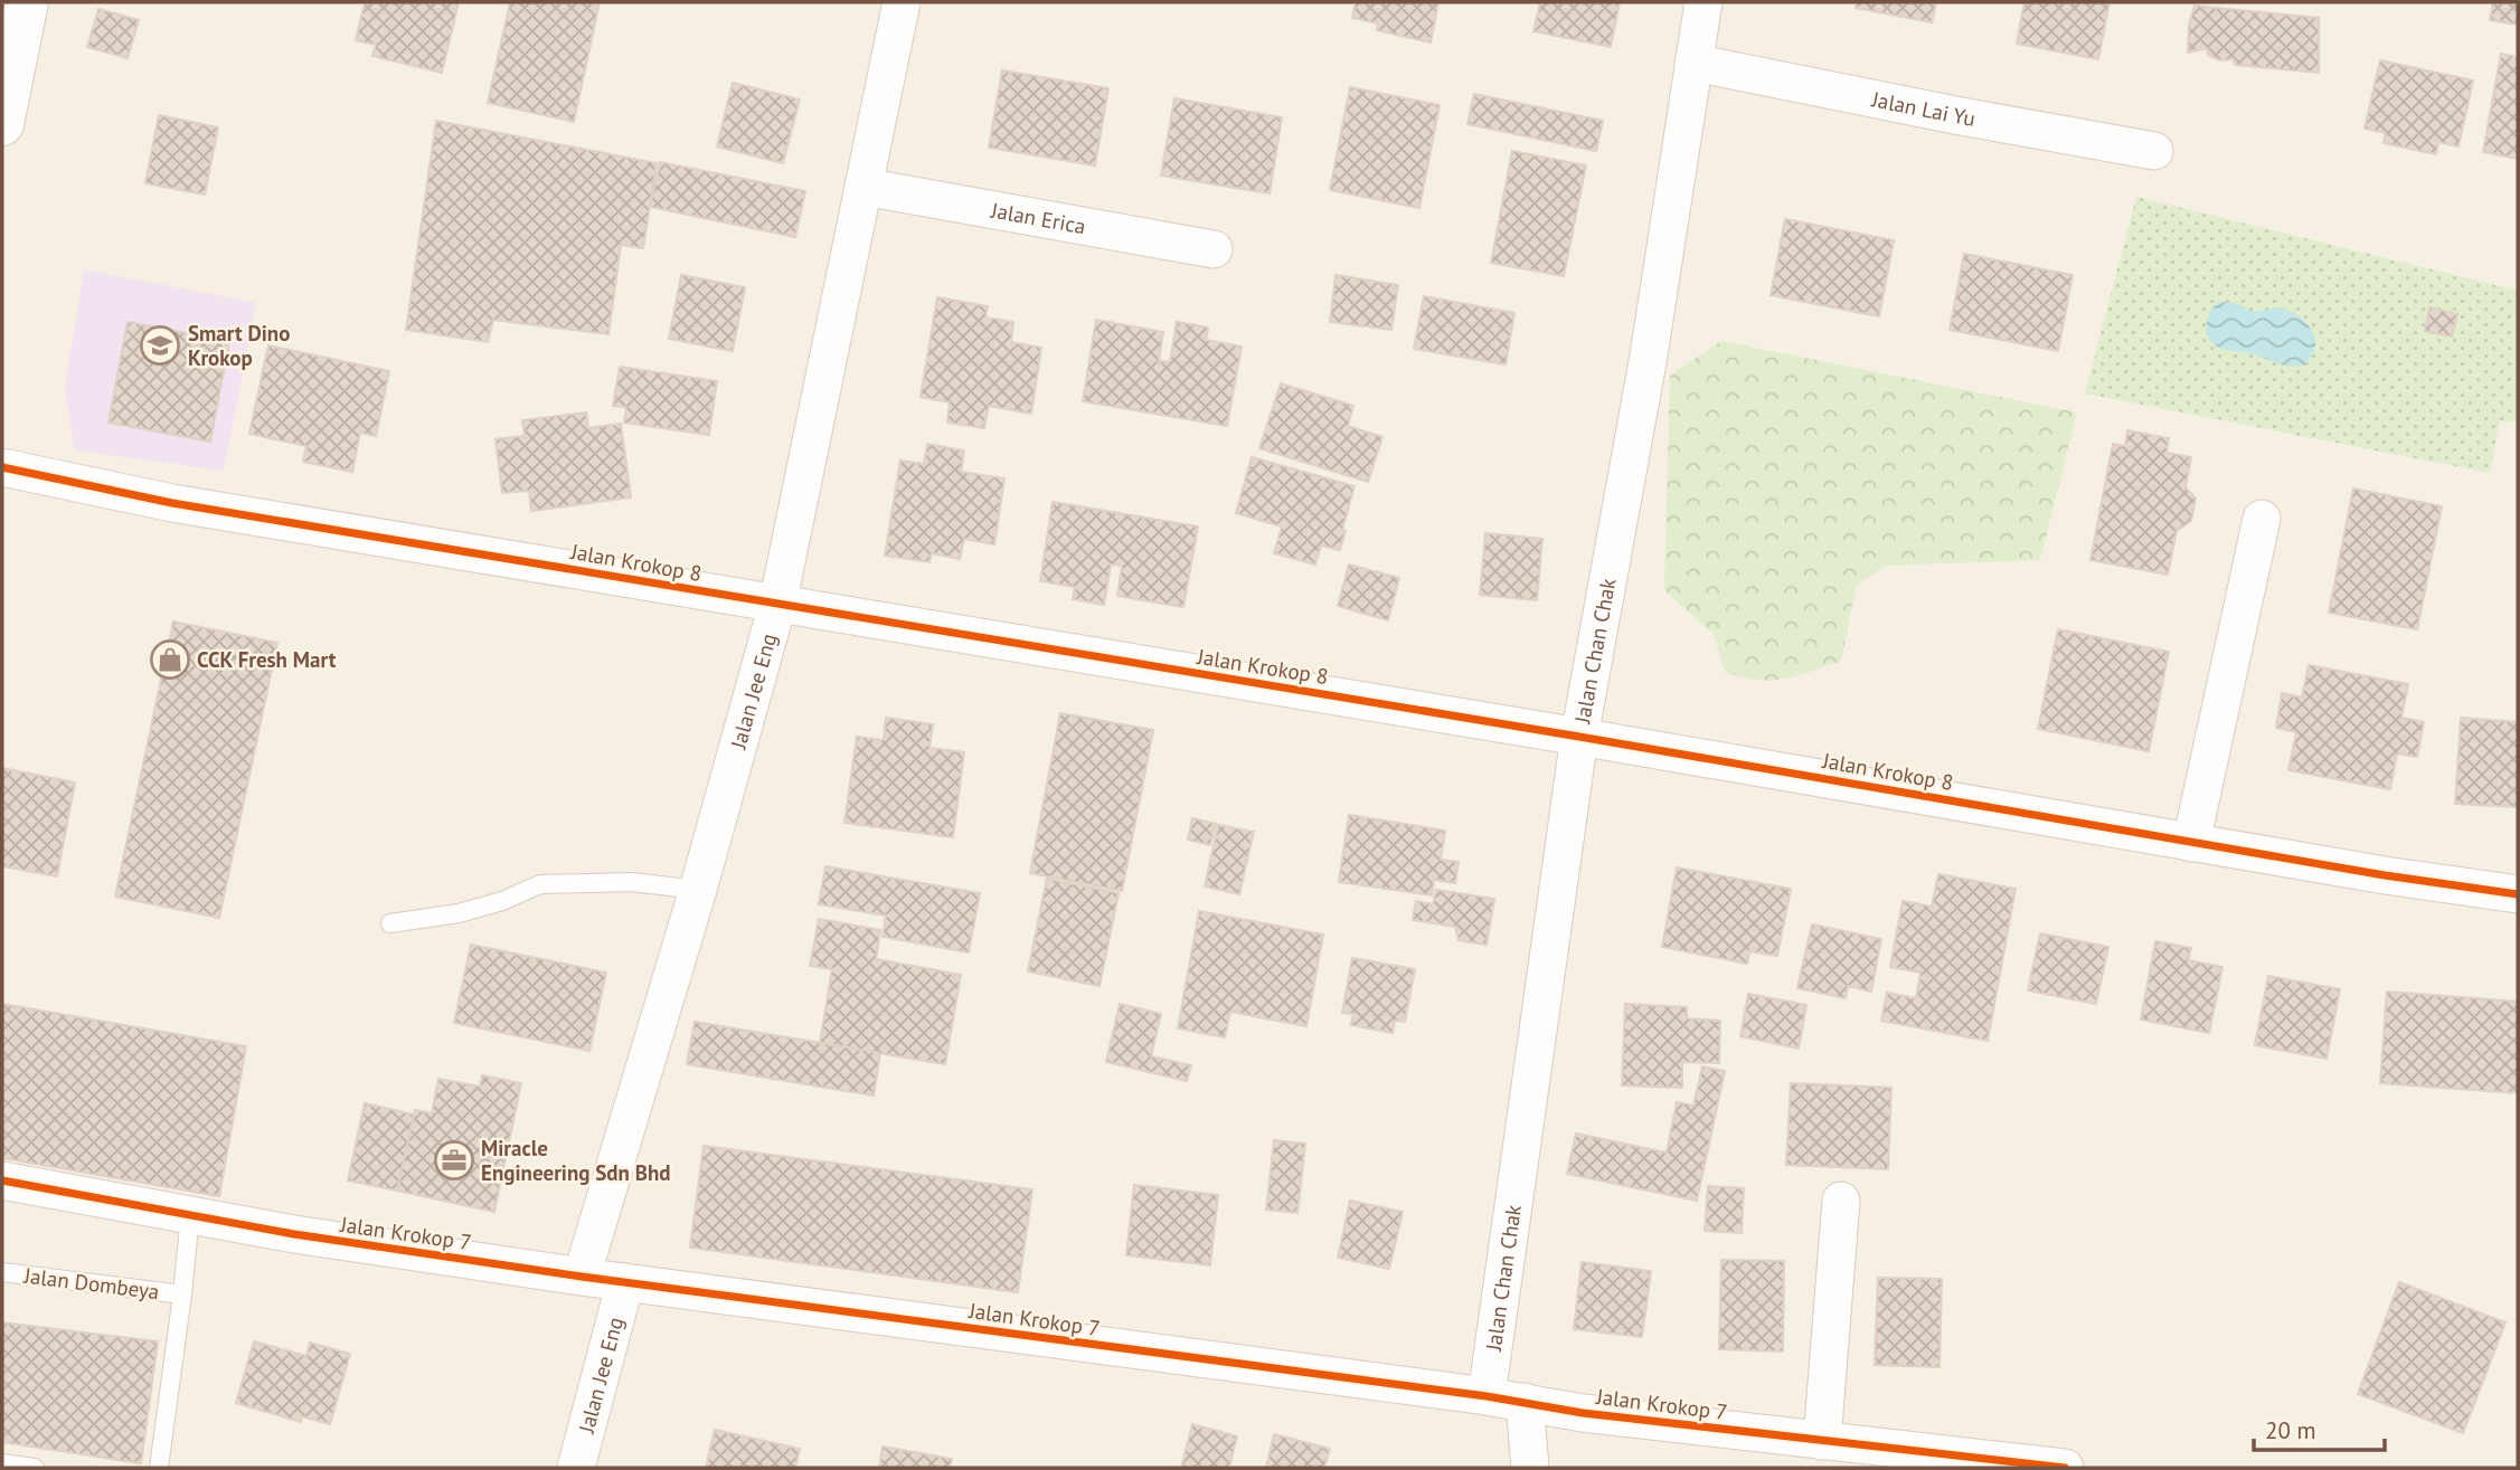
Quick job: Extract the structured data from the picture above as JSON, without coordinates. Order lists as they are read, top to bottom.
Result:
{
  "streets": {
    "street": [
      "Jalan Lai Yu",
      "Jalan Erica",
      "Jalan Krokop 8",
      "Jalan Chan Chak",
      "Jalan Jee Eng",
      "Jalan Krokop 7"
    ],
    "lane": ["Jalan Dombeya"]
  },
  "crossings": [
    ["Jalan Lai Yu", "Jalan Chan Chak"],
    ["Jalan Erica", "Jalan Jee Eng"],
    ["Jalan Krokop 8", "Jalan Chan Chak"],
    ["Jalan Krokop 8", "Jalan Jee Eng"],
    ["Jalan Chan Chak", "Jalan Krokop 7"],
    ["Jalan Jee Eng", "Jalan Krokop 7"],
    ["Jalan Krokop 7", "Jalan Dombeya"]
  ],
  "places": {
    "school or university": ["Smart Dino Krokop"],
    "shop": ["CCK Fresh Mart"],
    "office": ["Miracle Engineering Sdn Bhd"]
  },
  "scale_bar": "20 m"
}
